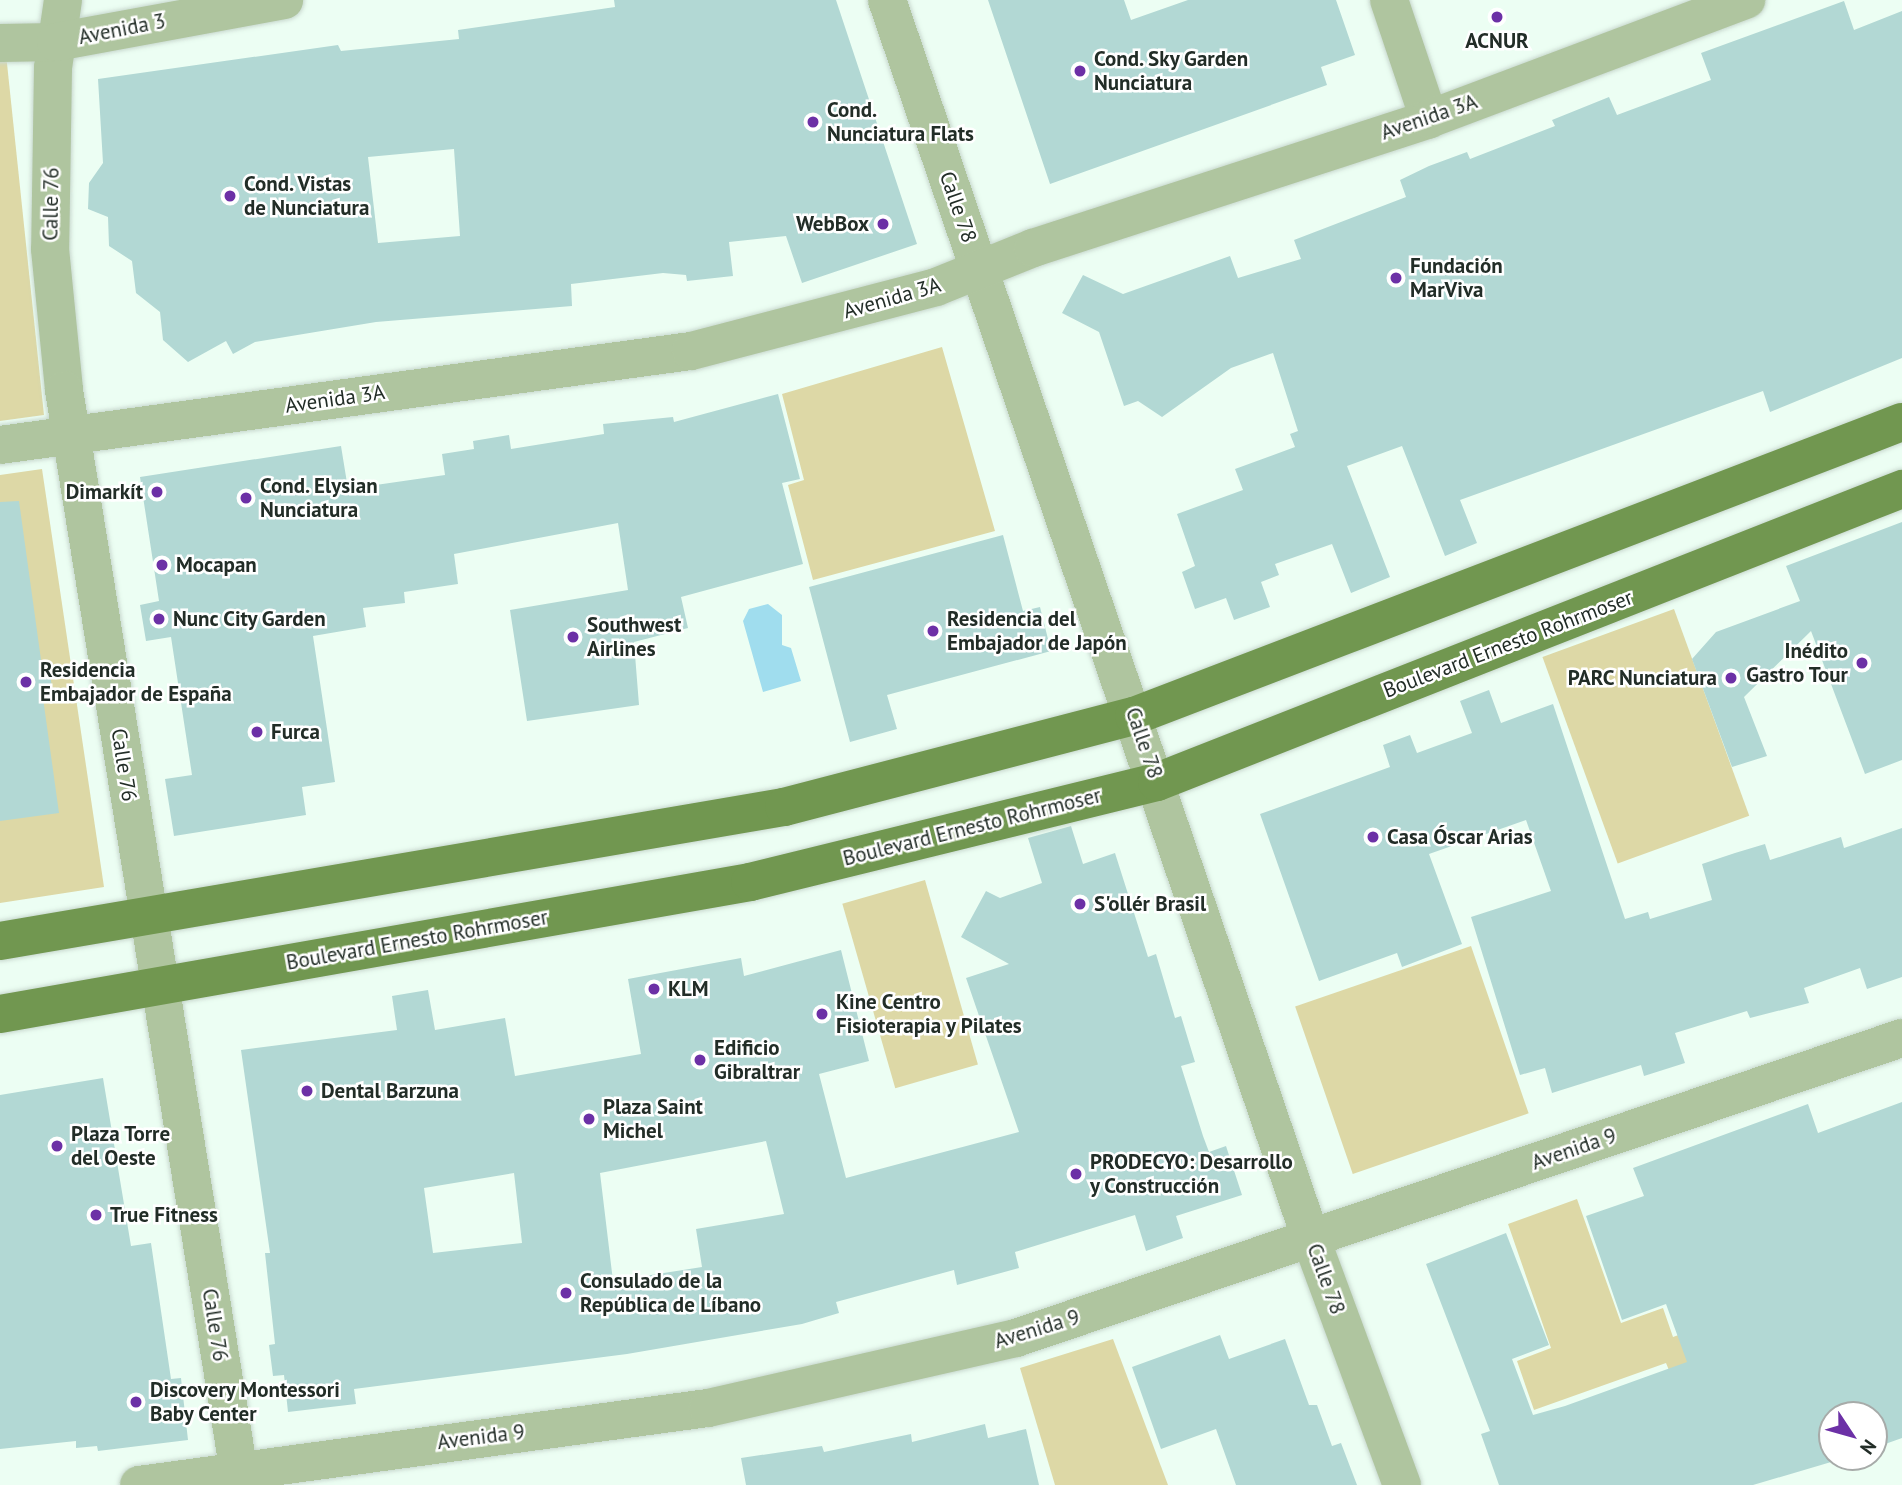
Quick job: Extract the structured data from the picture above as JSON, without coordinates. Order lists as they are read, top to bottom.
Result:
{
  "streets": {
    "main road": ["Boulevard Ernesto Rohrmoser"],
    "street": [
      "Avenida 3",
      "Avenida 3A",
      "Calle 76",
      "Calle 78",
      "Avenida 9"
    ]
  },
  "crossings": [
    ["Avenida 3", "Calle 76"],
    ["Avenida 3A", "Calle 76"],
    ["Avenida 3A", "Calle 78"],
    ["Calle 76", "Boulevard Ernesto Rohrmoser"],
    ["Calle 76", "Avenida 9"],
    ["Calle 78", "Boulevard Ernesto Rohrmoser"],
    ["Calle 78", "Avenida 9"]
  ],
  "places": [
    "ACNUR",
    "Cond. Sky Garden Nunciatura",
    "Cond. Nunciatura Flats",
    "Cond. Vistas de Nunciatura",
    "WebBox",
    "Fundación MarViva",
    "Dimarkít",
    "Cond. Elysian Nunciatura",
    "Mocapan",
    "Nunc City Garden",
    "Residencia del Embajador de Japón",
    "Southwest Airlines",
    "Inédito Gastro Tour",
    "PARC Nunciatura",
    "Residencia Embajador de España",
    "Furca",
    "Casa Óscar Arias",
    "S'ollér Brasil",
    "KLM",
    "Kine Centro Fisioterapia y Pilates",
    "Edificio Gibraltrar",
    "Dental Barzuna",
    "Plaza Saint Michel",
    "Plaza Torre del Oeste",
    "PRODECYO: Desarrollo y Construcción",
    "True Fitness",
    "Consulado de la República de Líbano",
    "Discovery Montessori Baby Center"
  ],
  "north": "bottom right"
}
